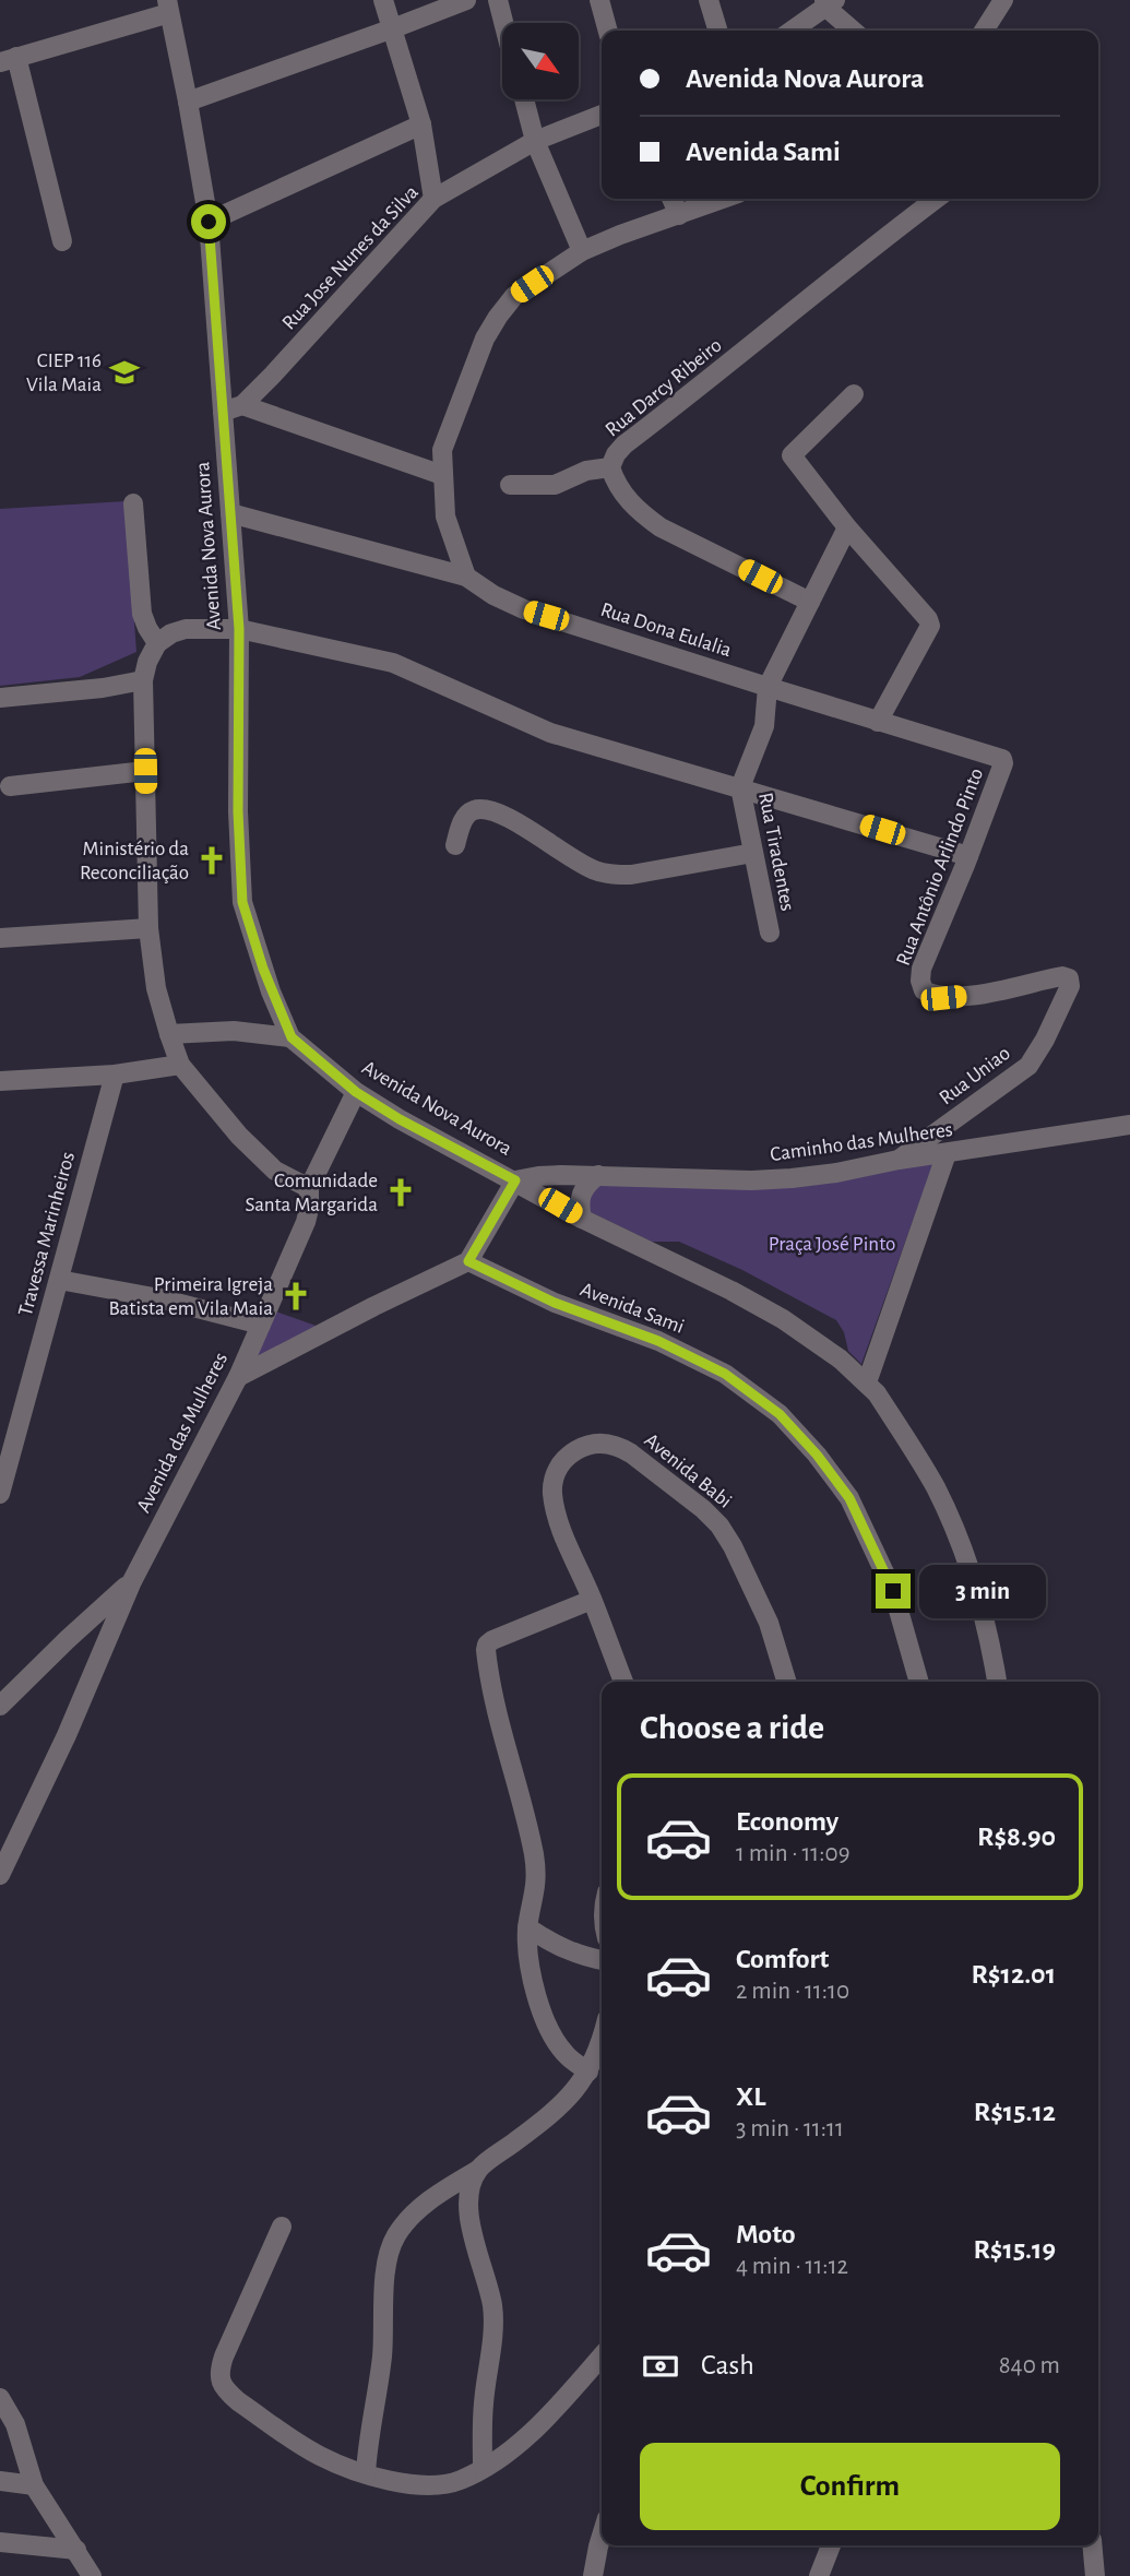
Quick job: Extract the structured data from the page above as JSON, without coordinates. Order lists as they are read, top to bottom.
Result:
{
  "streets": {
    "street": [
      "Rua Jose Nunes da Silva",
      "Rua Darcy Ribeiro",
      "Avenida Nova Aurora",
      "Rua Dona Eulalia",
      "Rua Tiradentes",
      "Rua Antônio Arlindo Pinto",
      "Rua Uniao",
      "Caminho das Mulheres",
      "Travessa Marinheiros",
      "Avenida Sami",
      "Avenida das Mulheres",
      "Avenida Babi"
    ]
  },
  "crossings": [
    ["Rua Darcy Ribeiro", "Rua Tiradentes"],
    ["Avenida Nova Aurora", "Rua Dona Eulalia"],
    ["Avenida Nova Aurora", "Caminho das Mulheres"],
    ["Avenida Nova Aurora", "Avenida das Mulheres"],
    ["Rua Dona Eulalia", "Rua Tiradentes"],
    ["Rua Dona Eulalia", "Rua Antônio Arlindo Pinto"],
    ["Rua Antônio Arlindo Pinto", "Rua Uniao"],
    ["Rua Uniao", "Caminho das Mulheres"]
  ],
  "parks": ["Praça José Pinto"],
  "places": {
    "school or university": ["CIEP 116 Vila Maia"],
    "church": ["Ministério da Reconciliação", "Comunidade Santa Margarida", "Primeira Igreja Batista em Vila Maia"]
  },
  "north": "bottom right",
  "page": {
    "banner": ["Avenida Nova Aurora", "Avenida Sami"],
    "bubble": "3 min",
    "heading": "Choose a ride",
    "list": [
      {
        "name": "Economy",
        "note": "1 min · 11:09",
        "value": "R$8.90"
      },
      {
        "name": "Comfort",
        "note": "2 min · 11:10",
        "value": "R$12.01"
      },
      {
        "name": "XL",
        "note": "3 min · 11:11",
        "value": "R$15.12"
      },
      {
        "name": "Moto",
        "note": "4 min · 11:12",
        "value": "R$15.19"
      }
    ],
    "pay": ["Cash", "840 m"],
    "buttons": "Confirm"
  }
}
